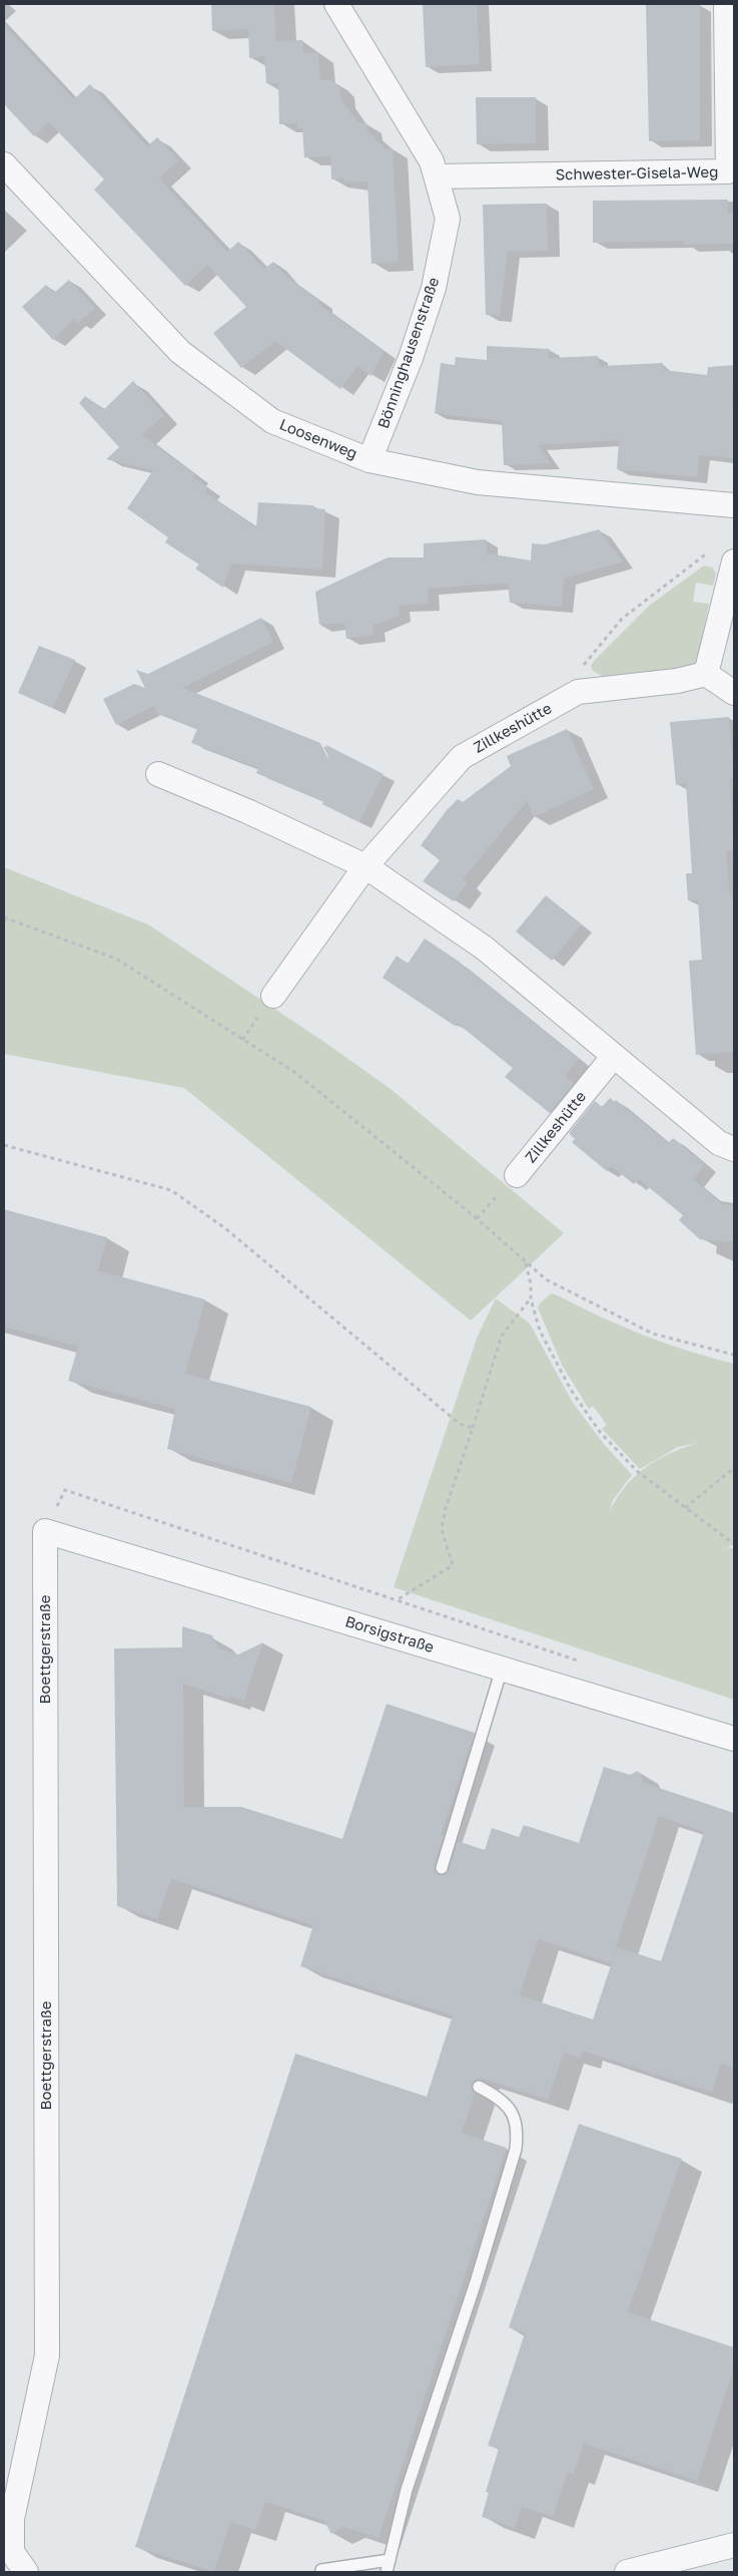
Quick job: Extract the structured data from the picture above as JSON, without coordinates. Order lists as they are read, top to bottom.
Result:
{
  "streets": {
    "street": [
      "Schwester-Gisela-Weg",
      "Bönninghausenstraße",
      "Loosenweg",
      "Zillkeshütte",
      "Borsigstraße",
      "Boettgerstraße"
    ]
  },
  "crossings": [
    ["Schwester-Gisela-Weg", "Bönninghausenstraße"],
    ["Bönninghausenstraße", "Loosenweg"],
    ["Borsigstraße", "Boettgerstraße"]
  ]
}
